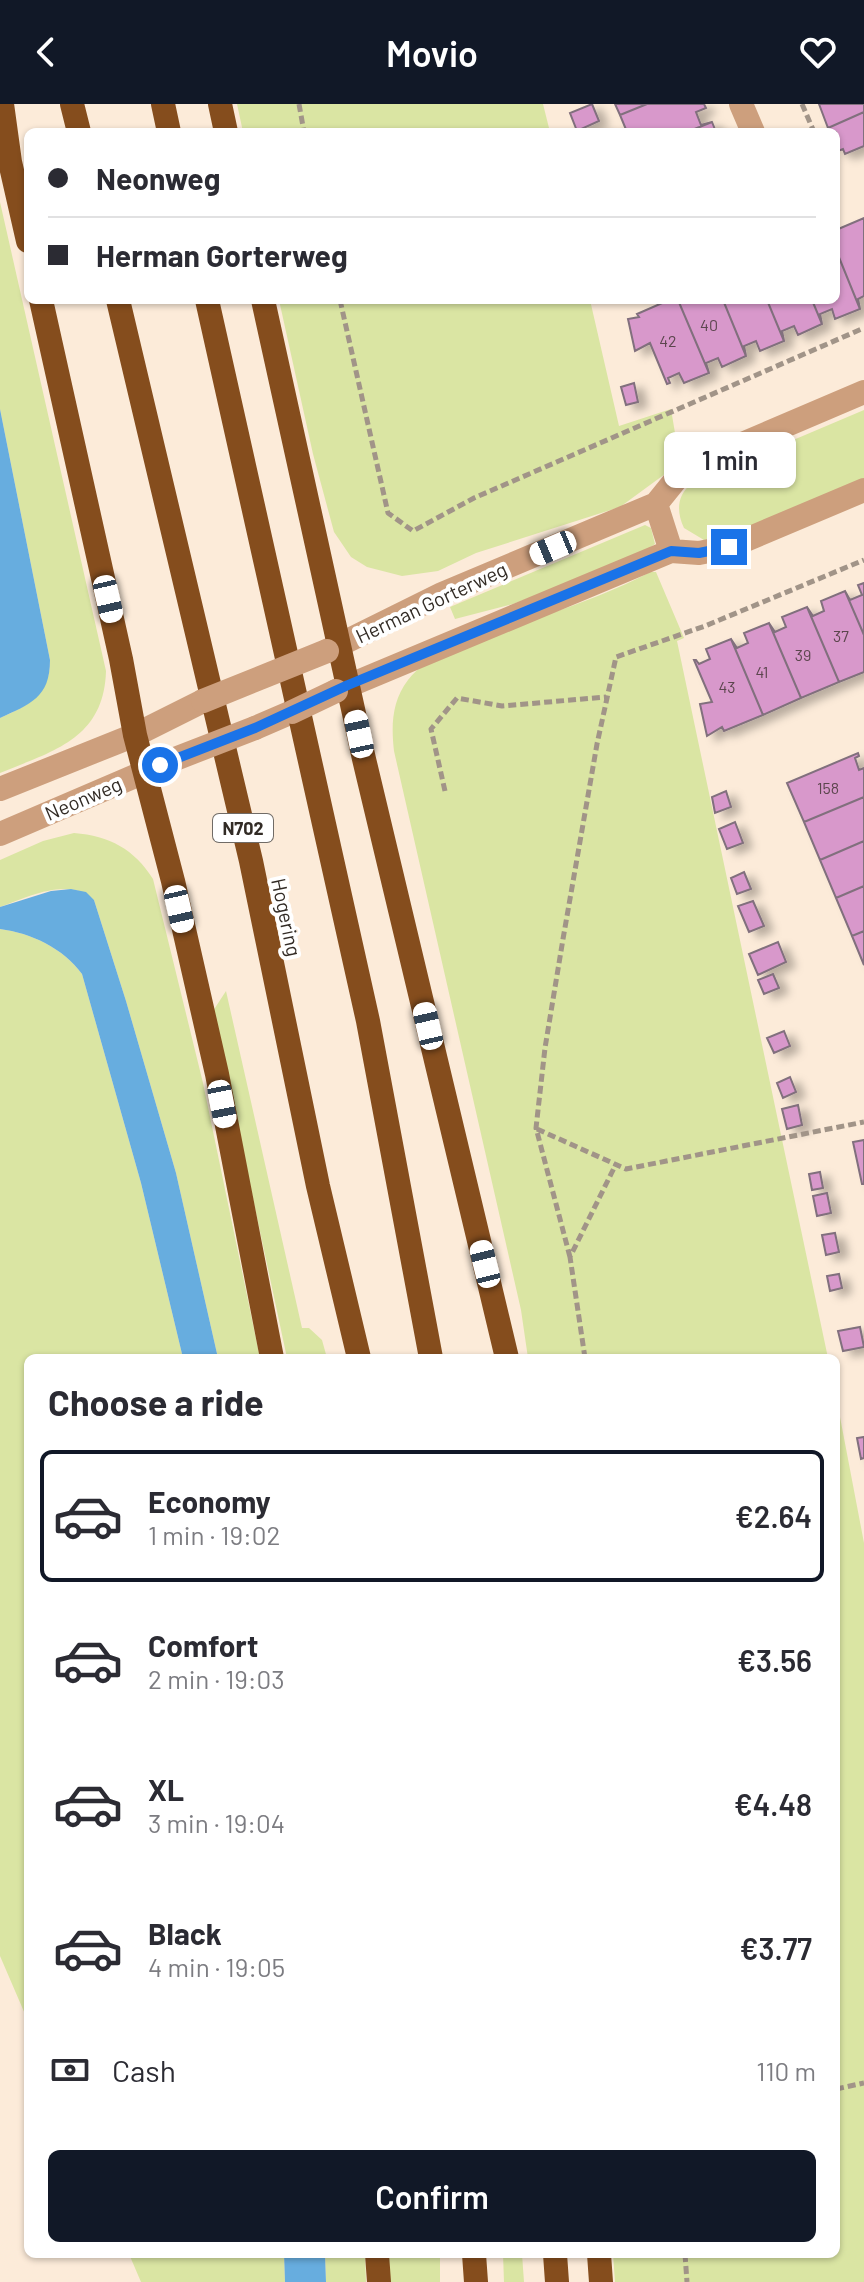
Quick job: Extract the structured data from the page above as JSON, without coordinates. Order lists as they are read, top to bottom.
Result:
{
  "streets": {
    "highway": ["N702", "Hogering"],
    "street": ["Herman Gorterweg", "Neonweg"]
  },
  "crossings": [
    ["Herman Gorterweg", "Neonweg"]
  ],
  "house_numbers": [
    "40",
    "42",
    "37",
    "39",
    "41",
    "43",
    "158"
  ],
  "page": {
    "header": "Movio",
    "banner": ["Neonweg", "Herman Gorterweg"],
    "bubble": "1 min",
    "heading": "Choose a ride",
    "list": [
      {
        "name": "Economy",
        "note": "1 min · 19:02",
        "value": "€2.64"
      },
      {
        "name": "Comfort",
        "note": "2 min · 19:03",
        "value": "€3.56"
      },
      {
        "name": "XL",
        "note": "3 min · 19:04",
        "value": "€4.48"
      },
      {
        "name": "Black",
        "note": "4 min · 19:05",
        "value": "€3.77"
      }
    ],
    "pay": ["Cash", "110 m"],
    "buttons": "Confirm"
  }
}
